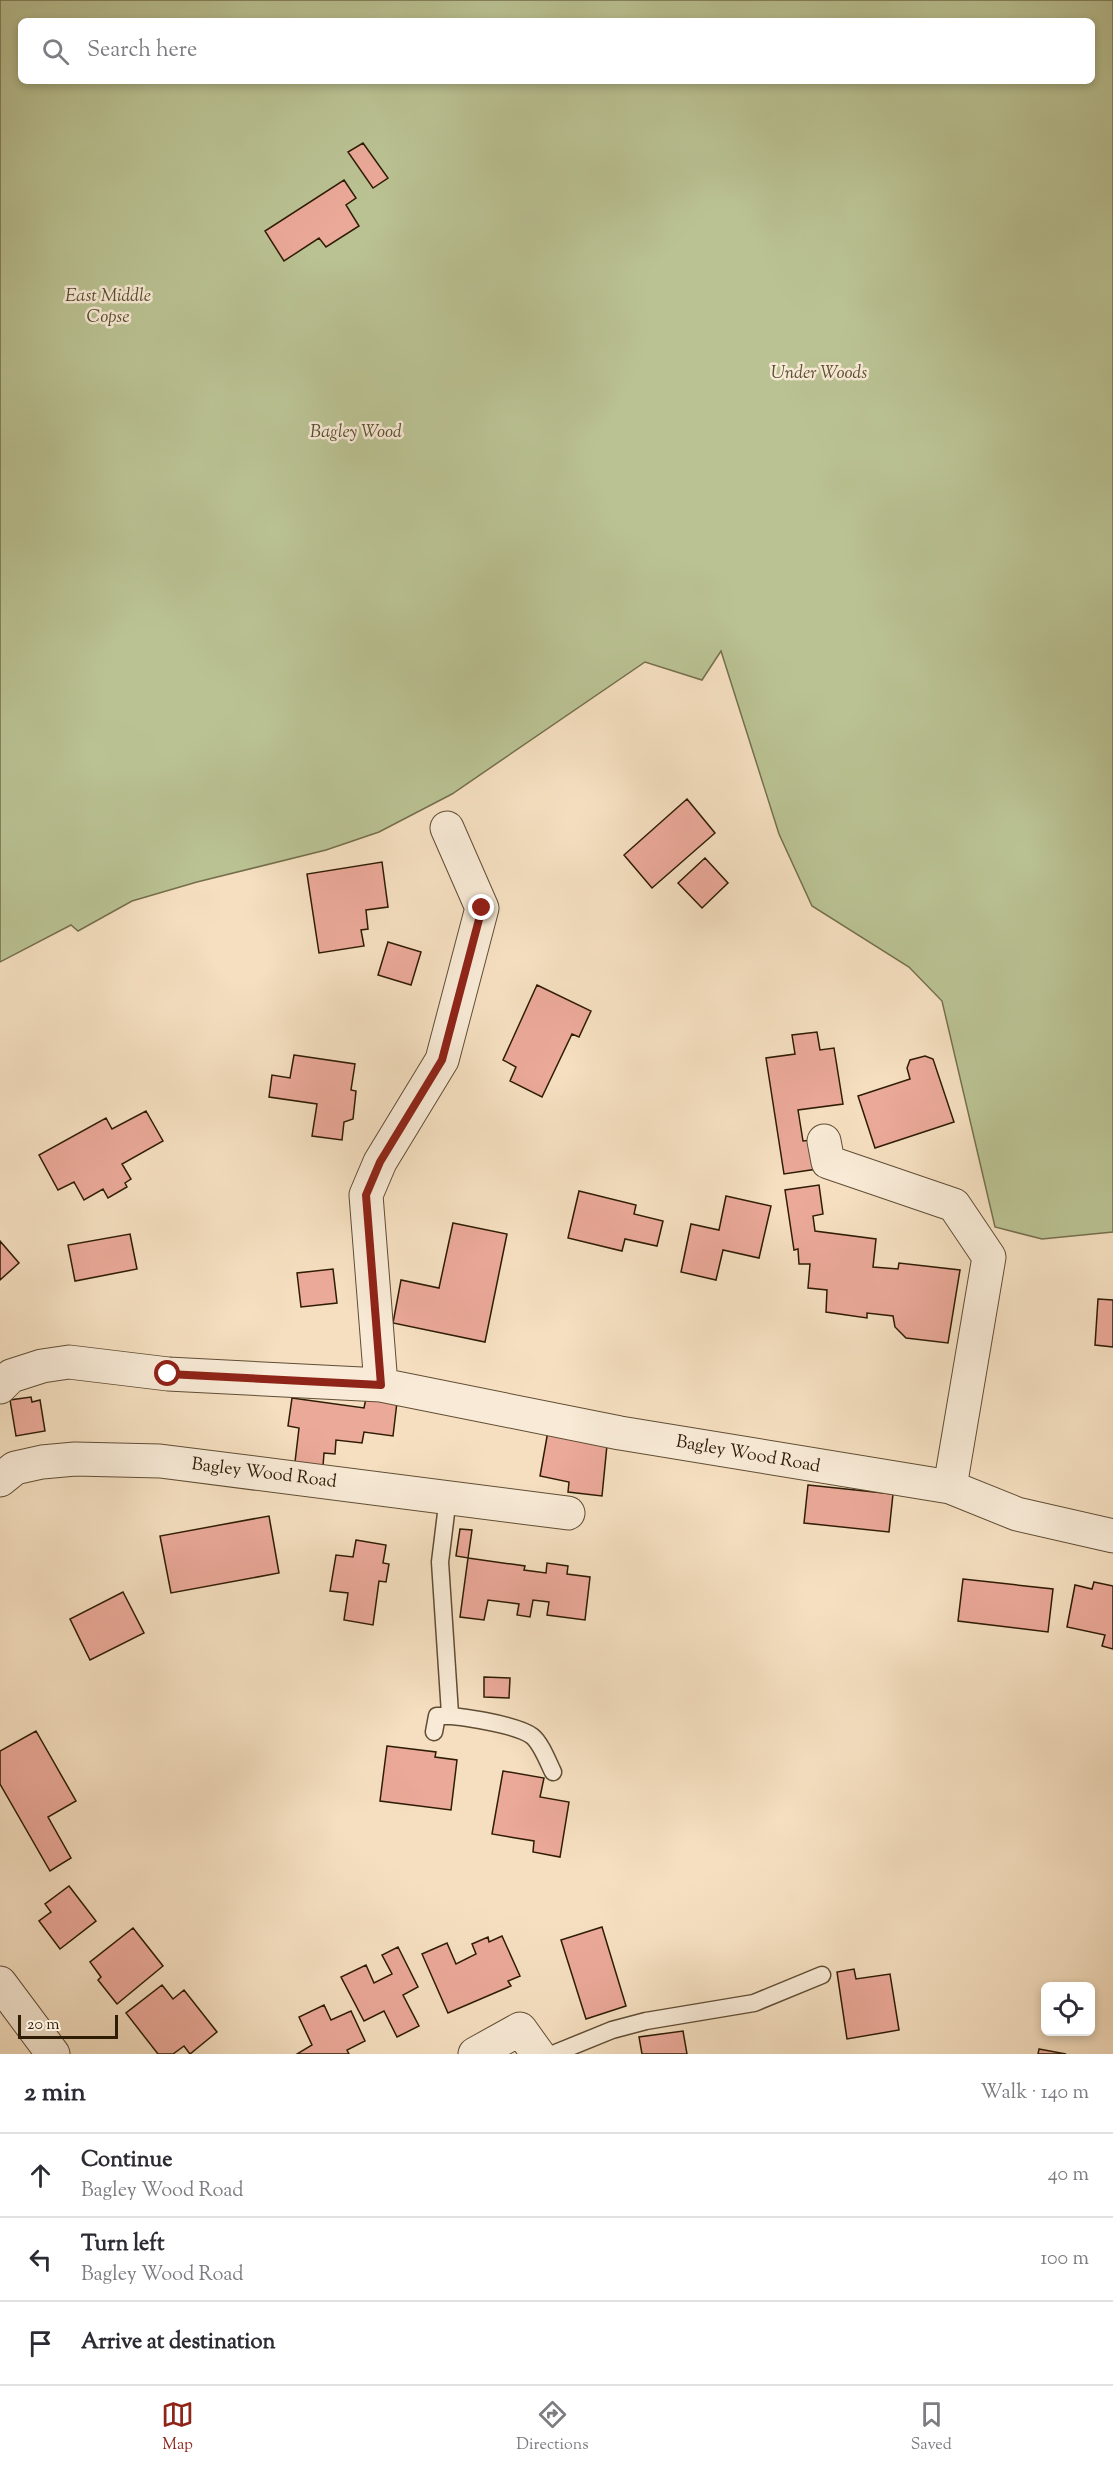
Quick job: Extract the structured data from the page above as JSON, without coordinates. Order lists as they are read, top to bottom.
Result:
{
  "streets": {
    "street": ["Bagley Wood Road"]
  },
  "parks": ["East Middle Copse", "Under Woods", "Bagley Wood"],
  "scale_bar": "20 m",
  "page": {
    "search": "Search here",
    "scale": "20 m",
    "heading": ["2 min", "Walk · 140 m"],
    "list": [
      ["Continue", "Bagley Wood Road", "40 m"],
      ["Turn left", "Bagley Wood Road", "100 m"],
      "Arrive at destination"
    ],
    "nav": ["Map", "Directions", "Saved"]
  }
}
